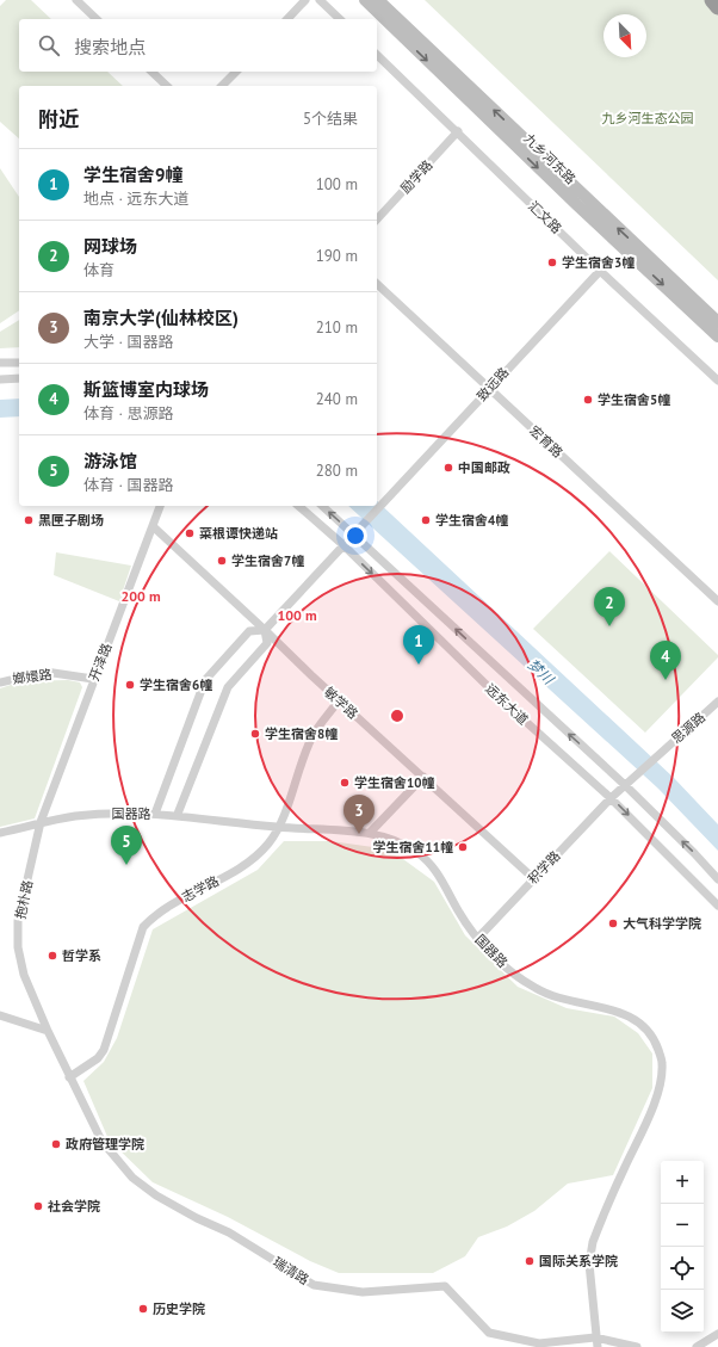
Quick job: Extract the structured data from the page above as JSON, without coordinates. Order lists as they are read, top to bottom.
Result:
{
  "streets": {
    "main road": ["九乡河东路"],
    "street": [
      "励学路",
      "汇文路",
      "致远路",
      "宏育路",
      "开泽路",
      "嫏嬛路",
      "敏学路",
      "远东大道",
      "思源路",
      "国器路",
      "积学路",
      "志学路",
      "抱朴路",
      "瑞清路"
    ]
  },
  "crossings": [
    ["励学路", "汇文路"],
    ["汇文路", "致远路"],
    ["致远路", "宏育路"],
    ["致远路", "敏学路"],
    ["致远路", "远东大道"],
    ["开泽路", "嫏嬛路"],
    ["开泽路", "敏学路"],
    ["开泽路", "国器路"],
    ["开泽路", "抱朴路"],
    ["敏学路", "积学路"],
    ["敏学路", "志学路"],
    ["远东大道", "积学路"],
    ["思源路", "积学路"],
    ["国器路", "积学路"],
    ["国器路", "志学路"],
    ["国器路", "抱朴路"],
    ["国器路", "瑞清路"],
    ["志学路", "抱朴路"],
    ["志学路", "瑞清路"],
    ["抱朴路", "瑞清路"]
  ],
  "water": ["梦川"],
  "parks": ["九乡河生态公园"],
  "places": [
    "学生宿舍3幢",
    "学生宿舍5幢",
    "中国邮政",
    "黑匣子剧场",
    "学生宿舍4幢",
    "菜根谭快递站",
    "学生宿舍7幢",
    "学生宿舍6幢",
    "学生宿舍8幢",
    "学生宿舍10幢",
    "学生宿舍11幢",
    "大气科学学院",
    "哲学系",
    "政府管理学院",
    "社会学院",
    "国际关系学院",
    "历史学院"
  ],
  "north": "bottom right",
  "page": {
    "search": "搜索地点",
    "heading": ["附近", "5个结果"],
    "list": [
      {
        "mark": "1",
        "name": "学生宿舍9幢",
        "note": "地点 · 远东大道",
        "value": "100 m"
      },
      {
        "mark": "2",
        "name": "网球场",
        "note": "体育",
        "value": "190 m"
      },
      {
        "mark": "3",
        "name": "南京大学(仙林校区)",
        "note": "大学 · 国器路",
        "value": "210 m"
      },
      {
        "mark": "4",
        "name": "斯篮博室内球场",
        "note": "体育 · 思源路",
        "value": "240 m"
      },
      {
        "mark": "5",
        "name": "游泳馆",
        "note": "体育 · 国器路",
        "value": "280 m"
      }
    ],
    "pins": [
      "2",
      "1",
      "4",
      "3",
      "5"
    ],
    "map_buttons": ["+", "−"]
  },
  "rings": ["200 m", "100 m"]
}
